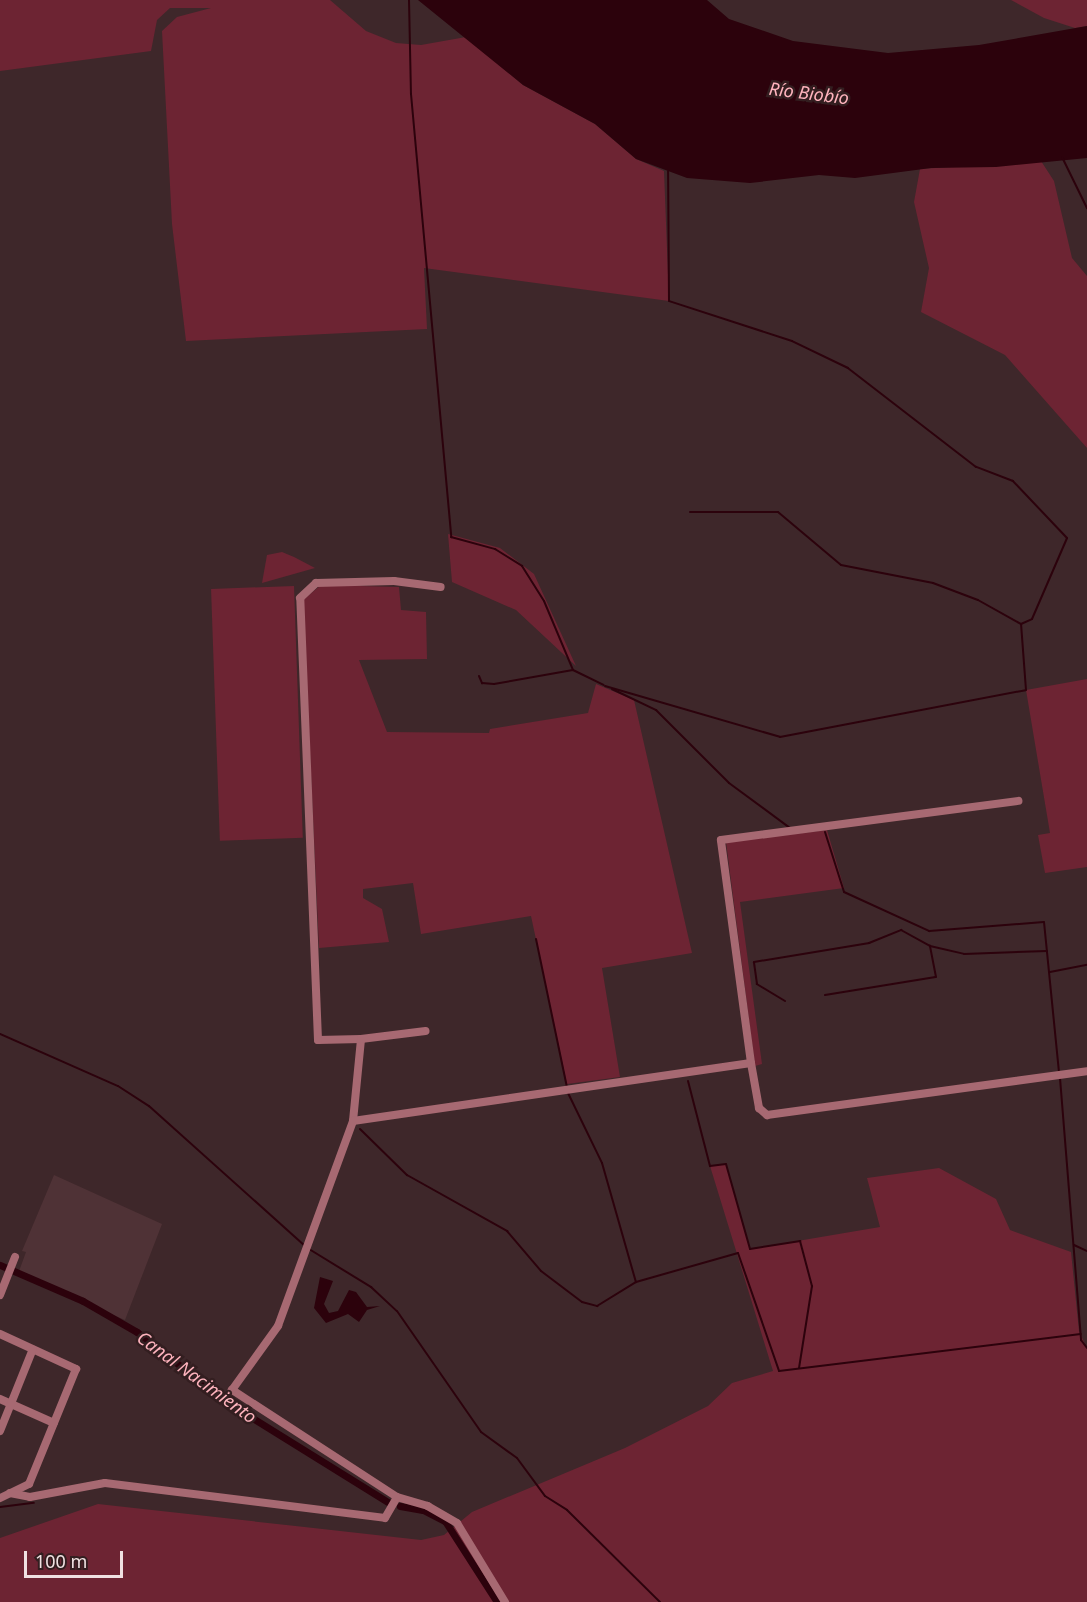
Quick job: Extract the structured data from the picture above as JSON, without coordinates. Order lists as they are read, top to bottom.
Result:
{
  "water": ["Río Biobío", "Canal Nacimiento"],
  "scale_bar": "100 m"
}
